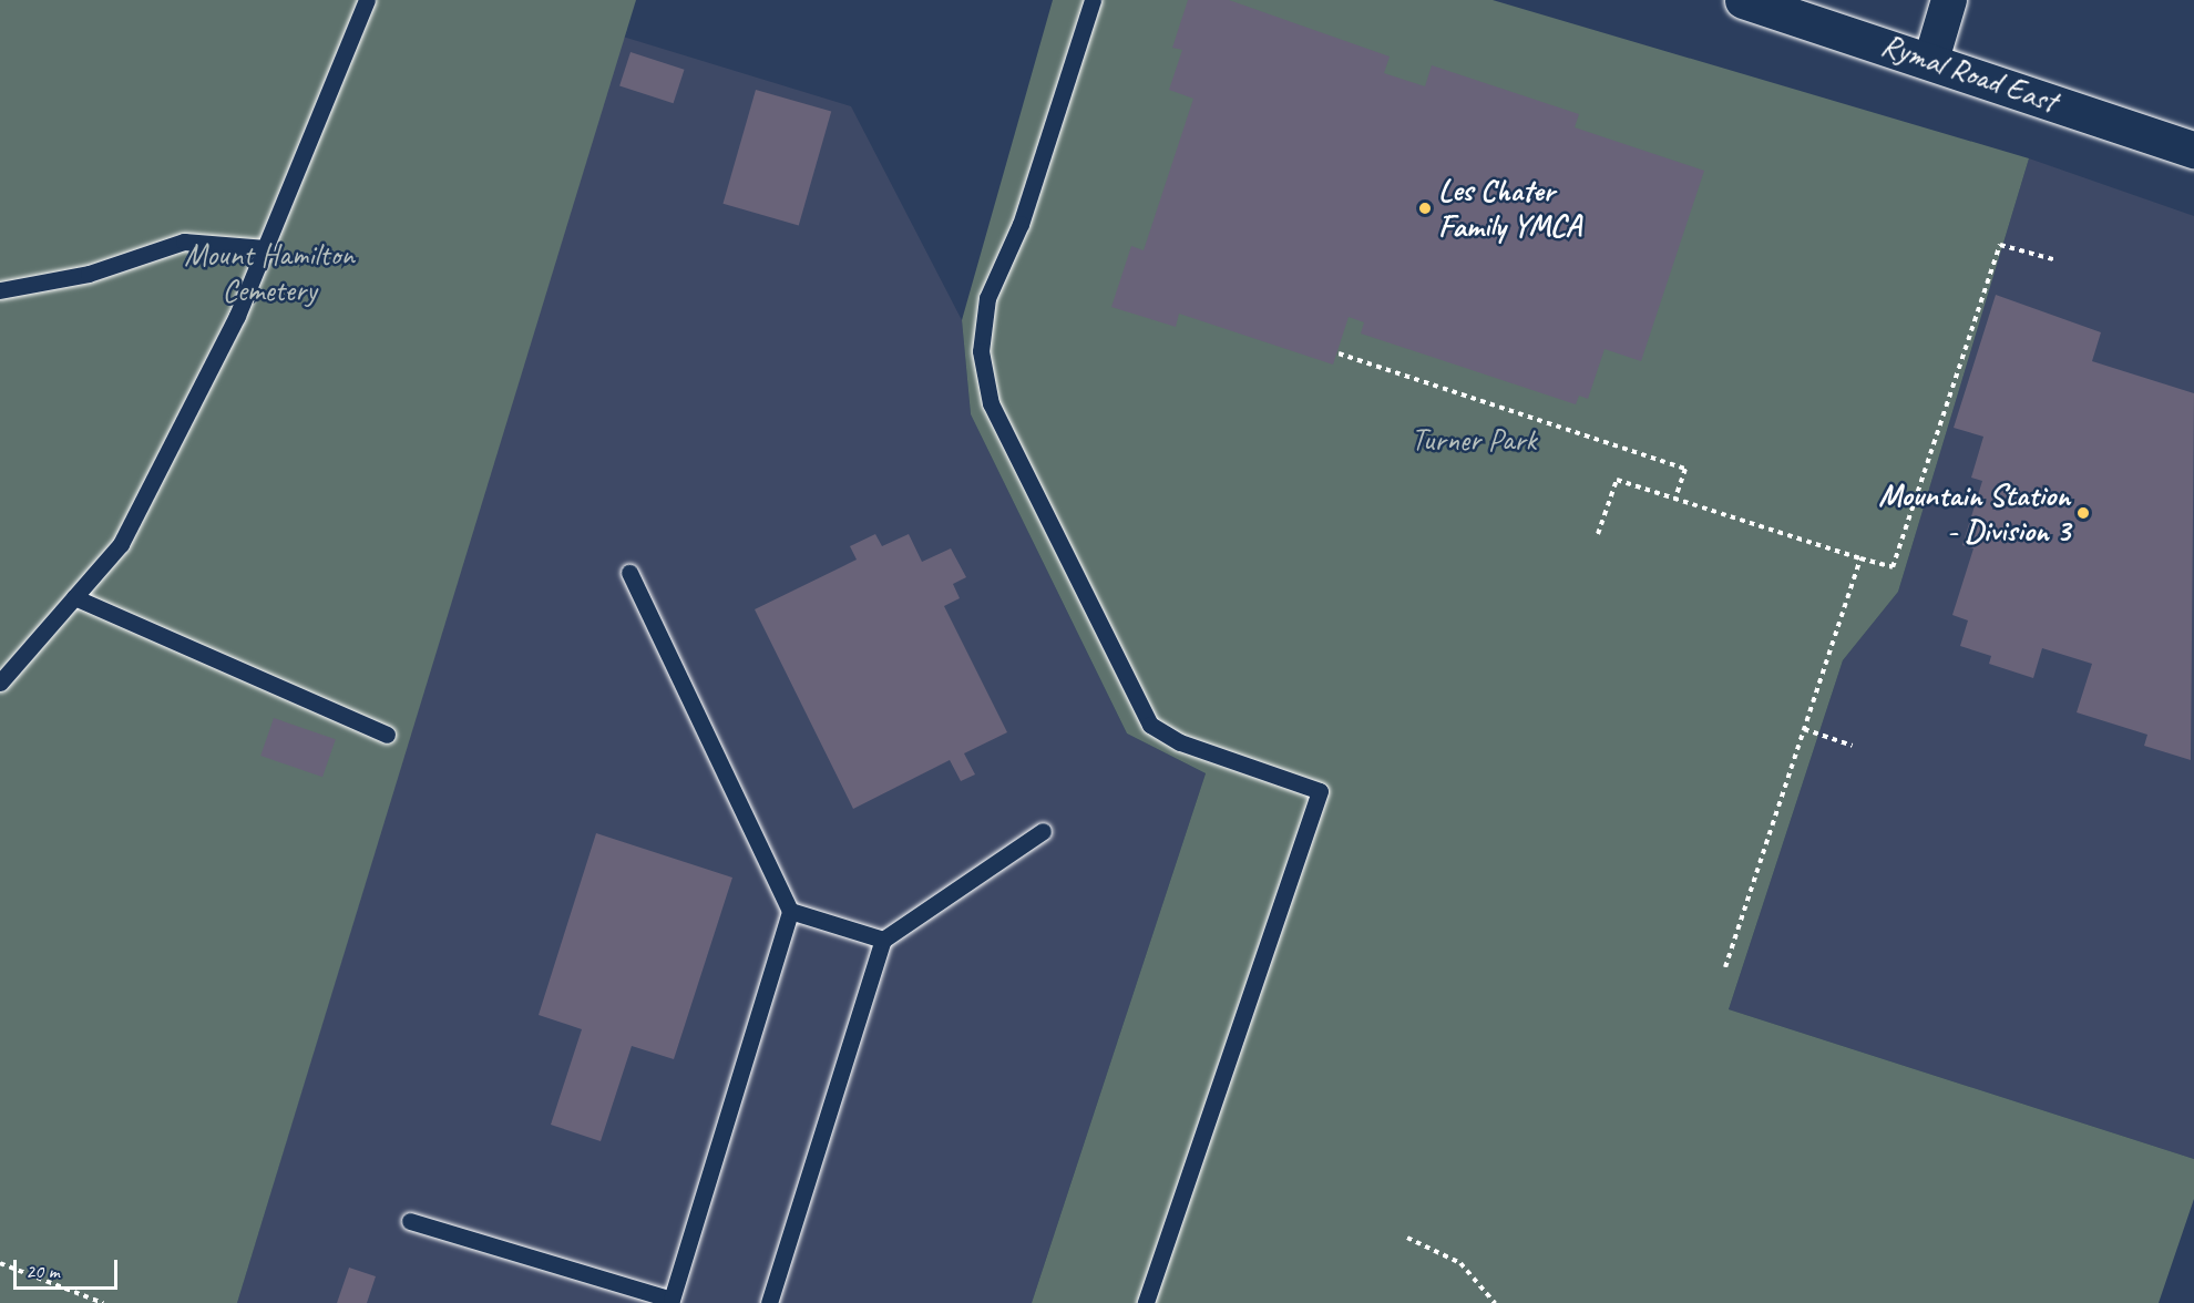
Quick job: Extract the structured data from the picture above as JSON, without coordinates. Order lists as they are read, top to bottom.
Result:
{
  "streets": {
    "main road": ["Rymal Road East"]
  },
  "parks": ["Mount Hamilton Cemetery", "Turner Park"],
  "places": ["Les Chater Family YMCA", "Mountain Station - Division 3"],
  "scale_bar": "20 m"
}
